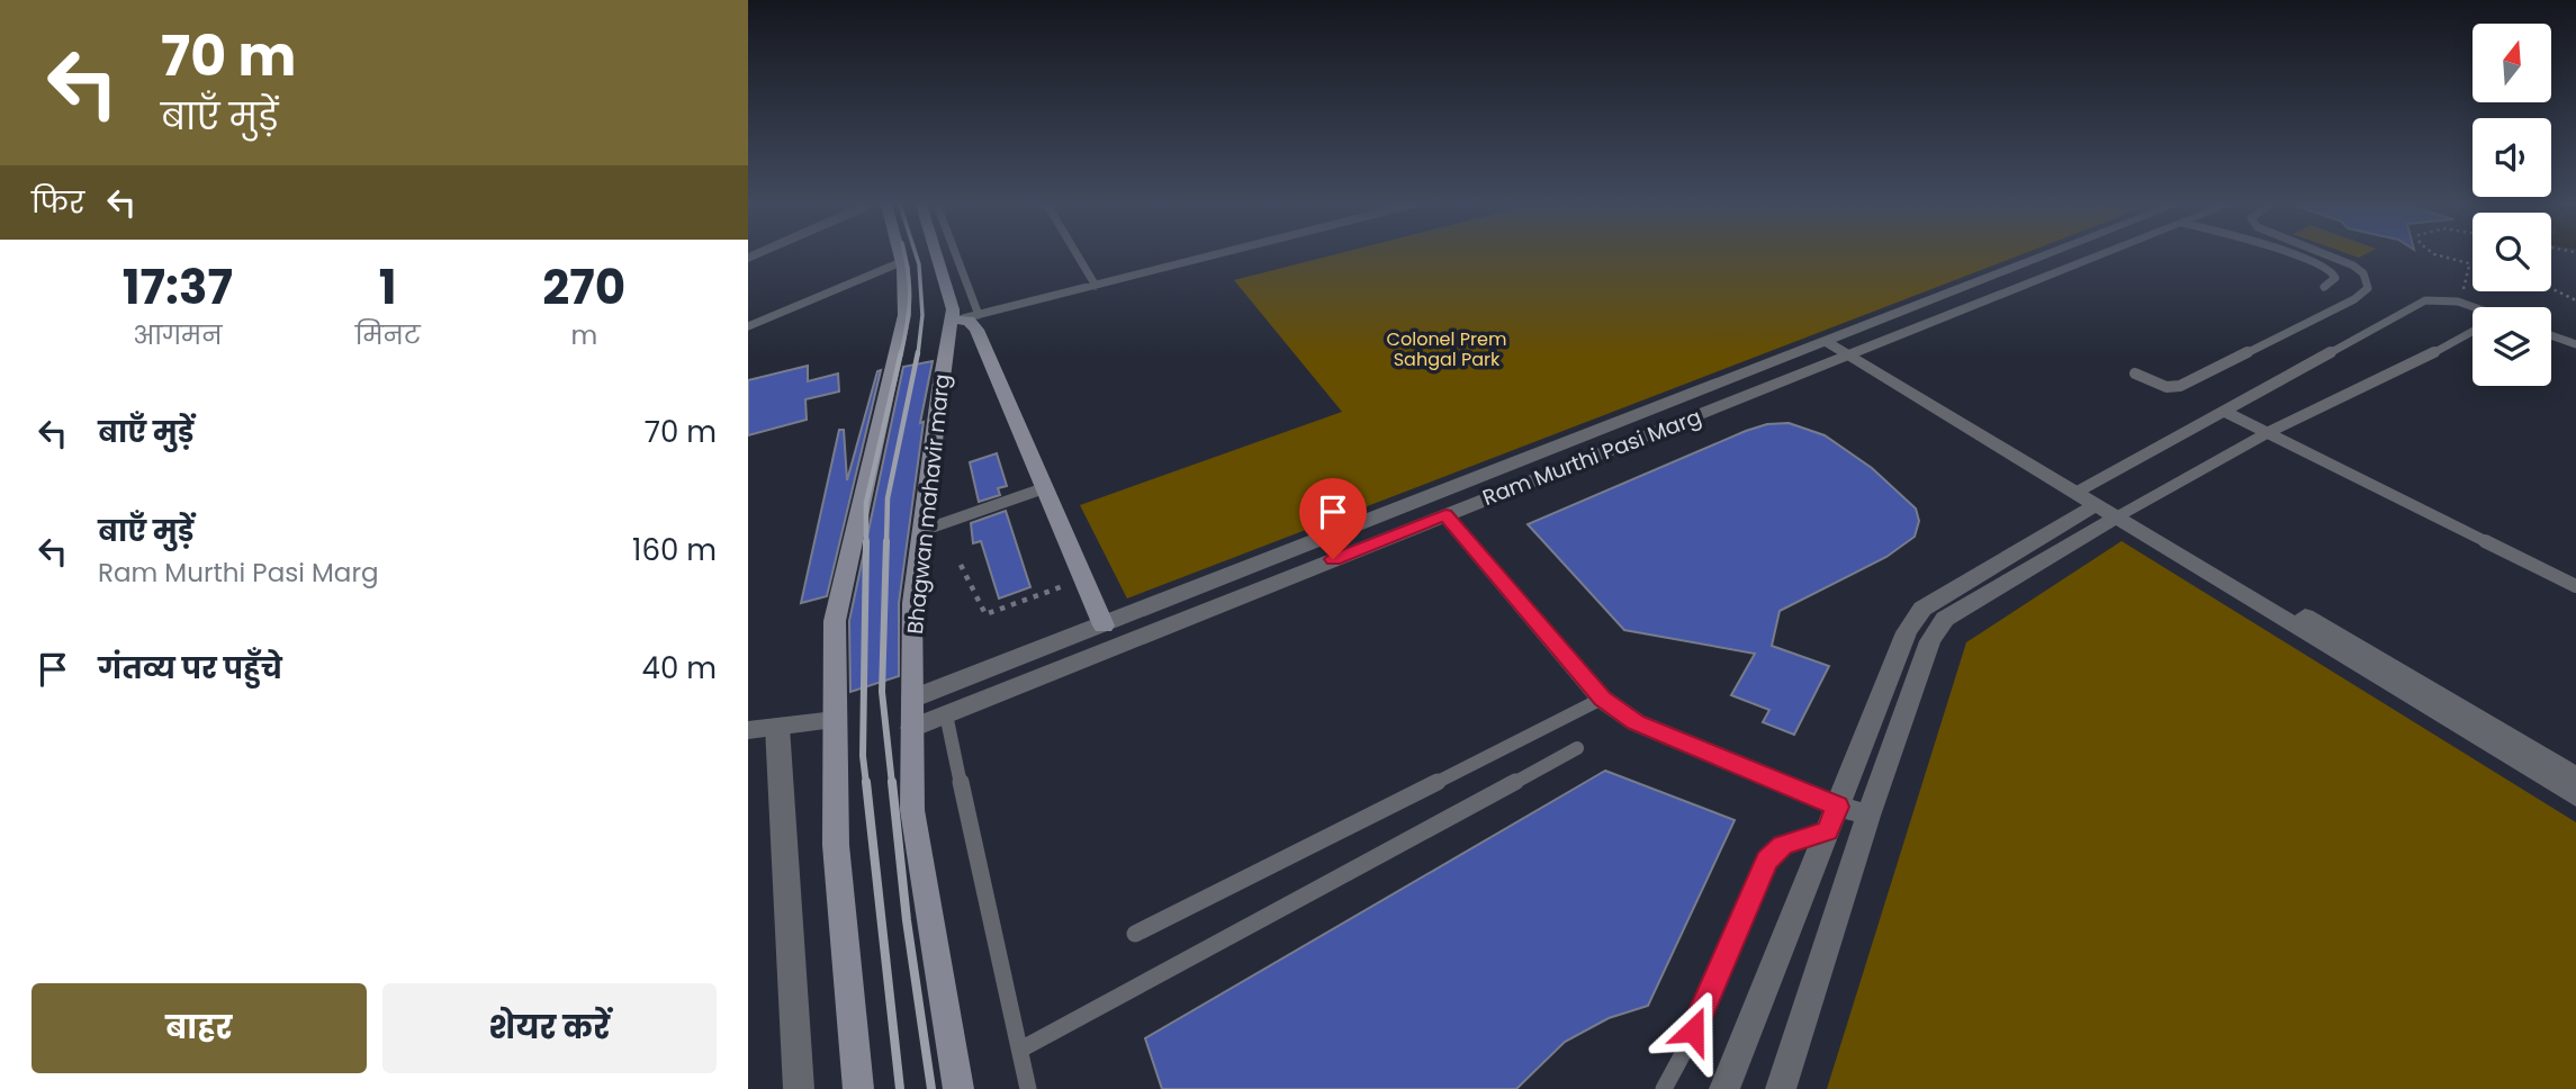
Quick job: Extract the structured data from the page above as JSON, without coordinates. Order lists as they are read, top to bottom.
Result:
{
  "streets": {
    "main road": ["Bhagwan mahavir marg"],
    "street": ["Ram Murthi Pasi Marg"]
  },
  "crossings": [
    ["Ram Murthi Pasi Marg", "Bhagwan mahavir marg"]
  ],
  "parks": ["Colonel Prem Sahgal Park"],
  "north": "top",
  "page": {
    "turn": ["70 m", "बाएँ मुड़ें"],
    "then": "फिर",
    "eta": [
      "17:37",
      "आगमन",
      "1",
      "मिनट",
      "270",
      "m"
    ],
    "list": [
      {
        "name": "बाएँ मुड़ें",
        "value": "70 m"
      },
      {
        "name": "बाएँ मुड़ें",
        "note": "Ram Murthi Pasi Marg",
        "value": "160 m"
      },
      {
        "name": "गंतव्य पर पहुँचे",
        "value": "40 m"
      }
    ],
    "buttons": ["बाहर", "शेयर करें"]
  }
}
